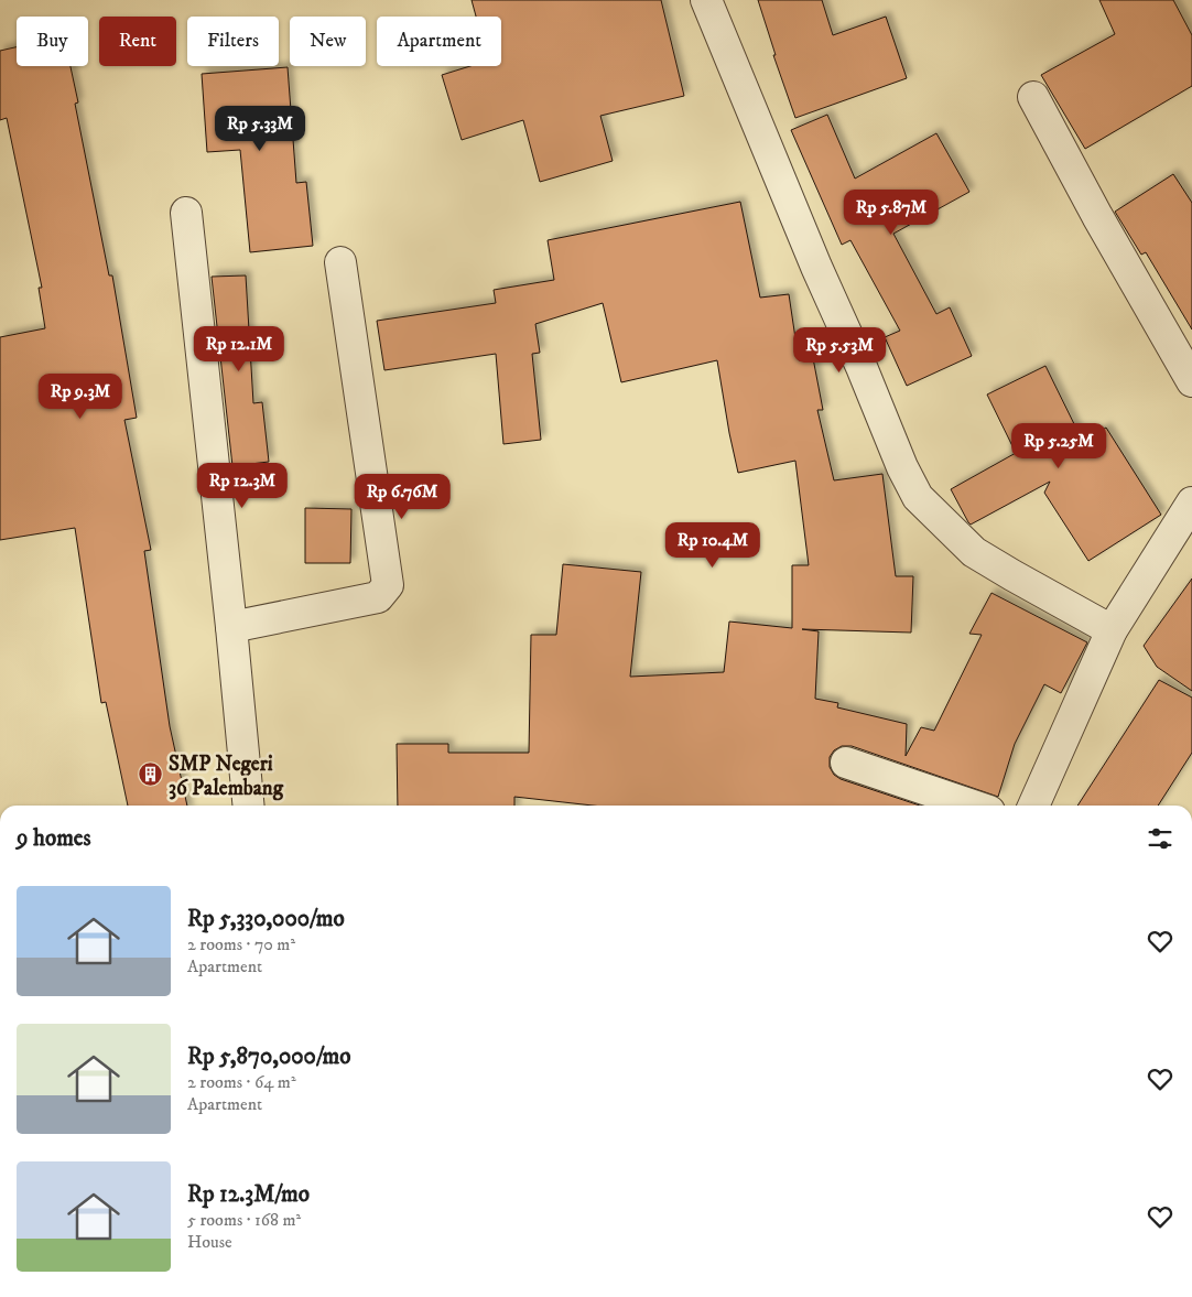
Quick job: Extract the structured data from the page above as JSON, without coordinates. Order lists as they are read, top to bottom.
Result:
{
  "places": {
    "building": ["SMP Negeri 36 Palembang"]
  },
  "page": {
    "chip": [
      "Buy",
      "Rent",
      "Filters",
      "New",
      "Apartment"
    ],
    "price": [
      "Rp 5.33M",
      "Rp 5.87M",
      "Rp 12.1M",
      "Rp 5.53M",
      "Rp 9.3M",
      "Rp 5.25M",
      "Rp 12.3M",
      "Rp 6.76M",
      "Rp 10.4M"
    ],
    "heading": "9 homes",
    "list": [
      {
        "name": "Rp 5,330,000/mo",
        "note": "2 rooms · 70 m² · Apartment"
      },
      {
        "name": "Rp 5,870,000/mo",
        "note": "2 rooms · 64 m² · Apartment"
      },
      {
        "name": "Rp 12.3M/mo",
        "note": "5 rooms · 168 m² · House"
      }
    ]
  }
}
